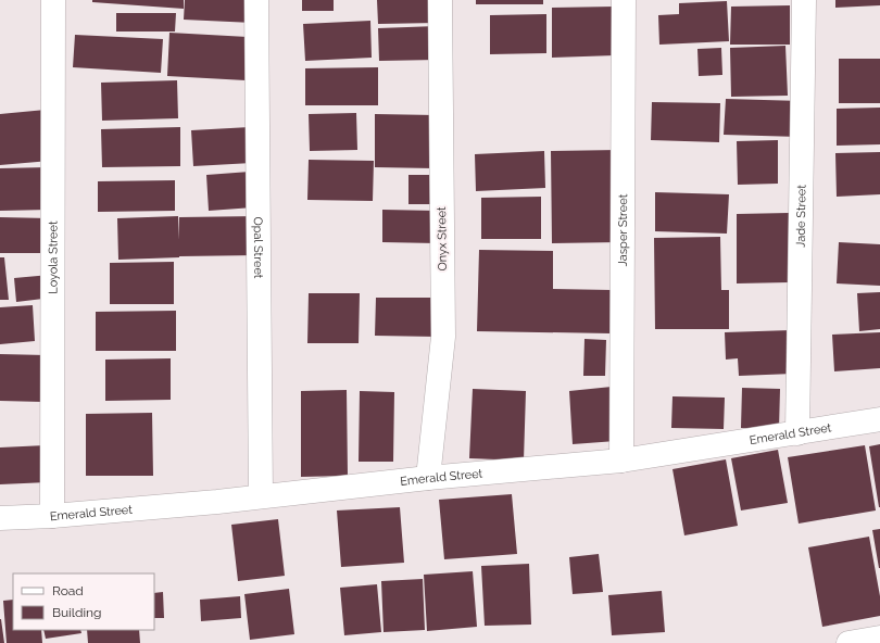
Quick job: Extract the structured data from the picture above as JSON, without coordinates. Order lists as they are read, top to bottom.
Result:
{
  "streets": {
    "street": [
      "Jade Street",
      "Jasper Street",
      "Onyx Street",
      "Opal Street",
      "Loyola Street",
      "Emerald Street"
    ]
  },
  "crossings": [
    ["Jade Street", "Emerald Street"],
    ["Jasper Street", "Emerald Street"],
    ["Onyx Street", "Emerald Street"],
    ["Opal Street", "Emerald Street"],
    ["Loyola Street", "Emerald Street"]
  ],
  "legend": ["Road", "Building"]
}
